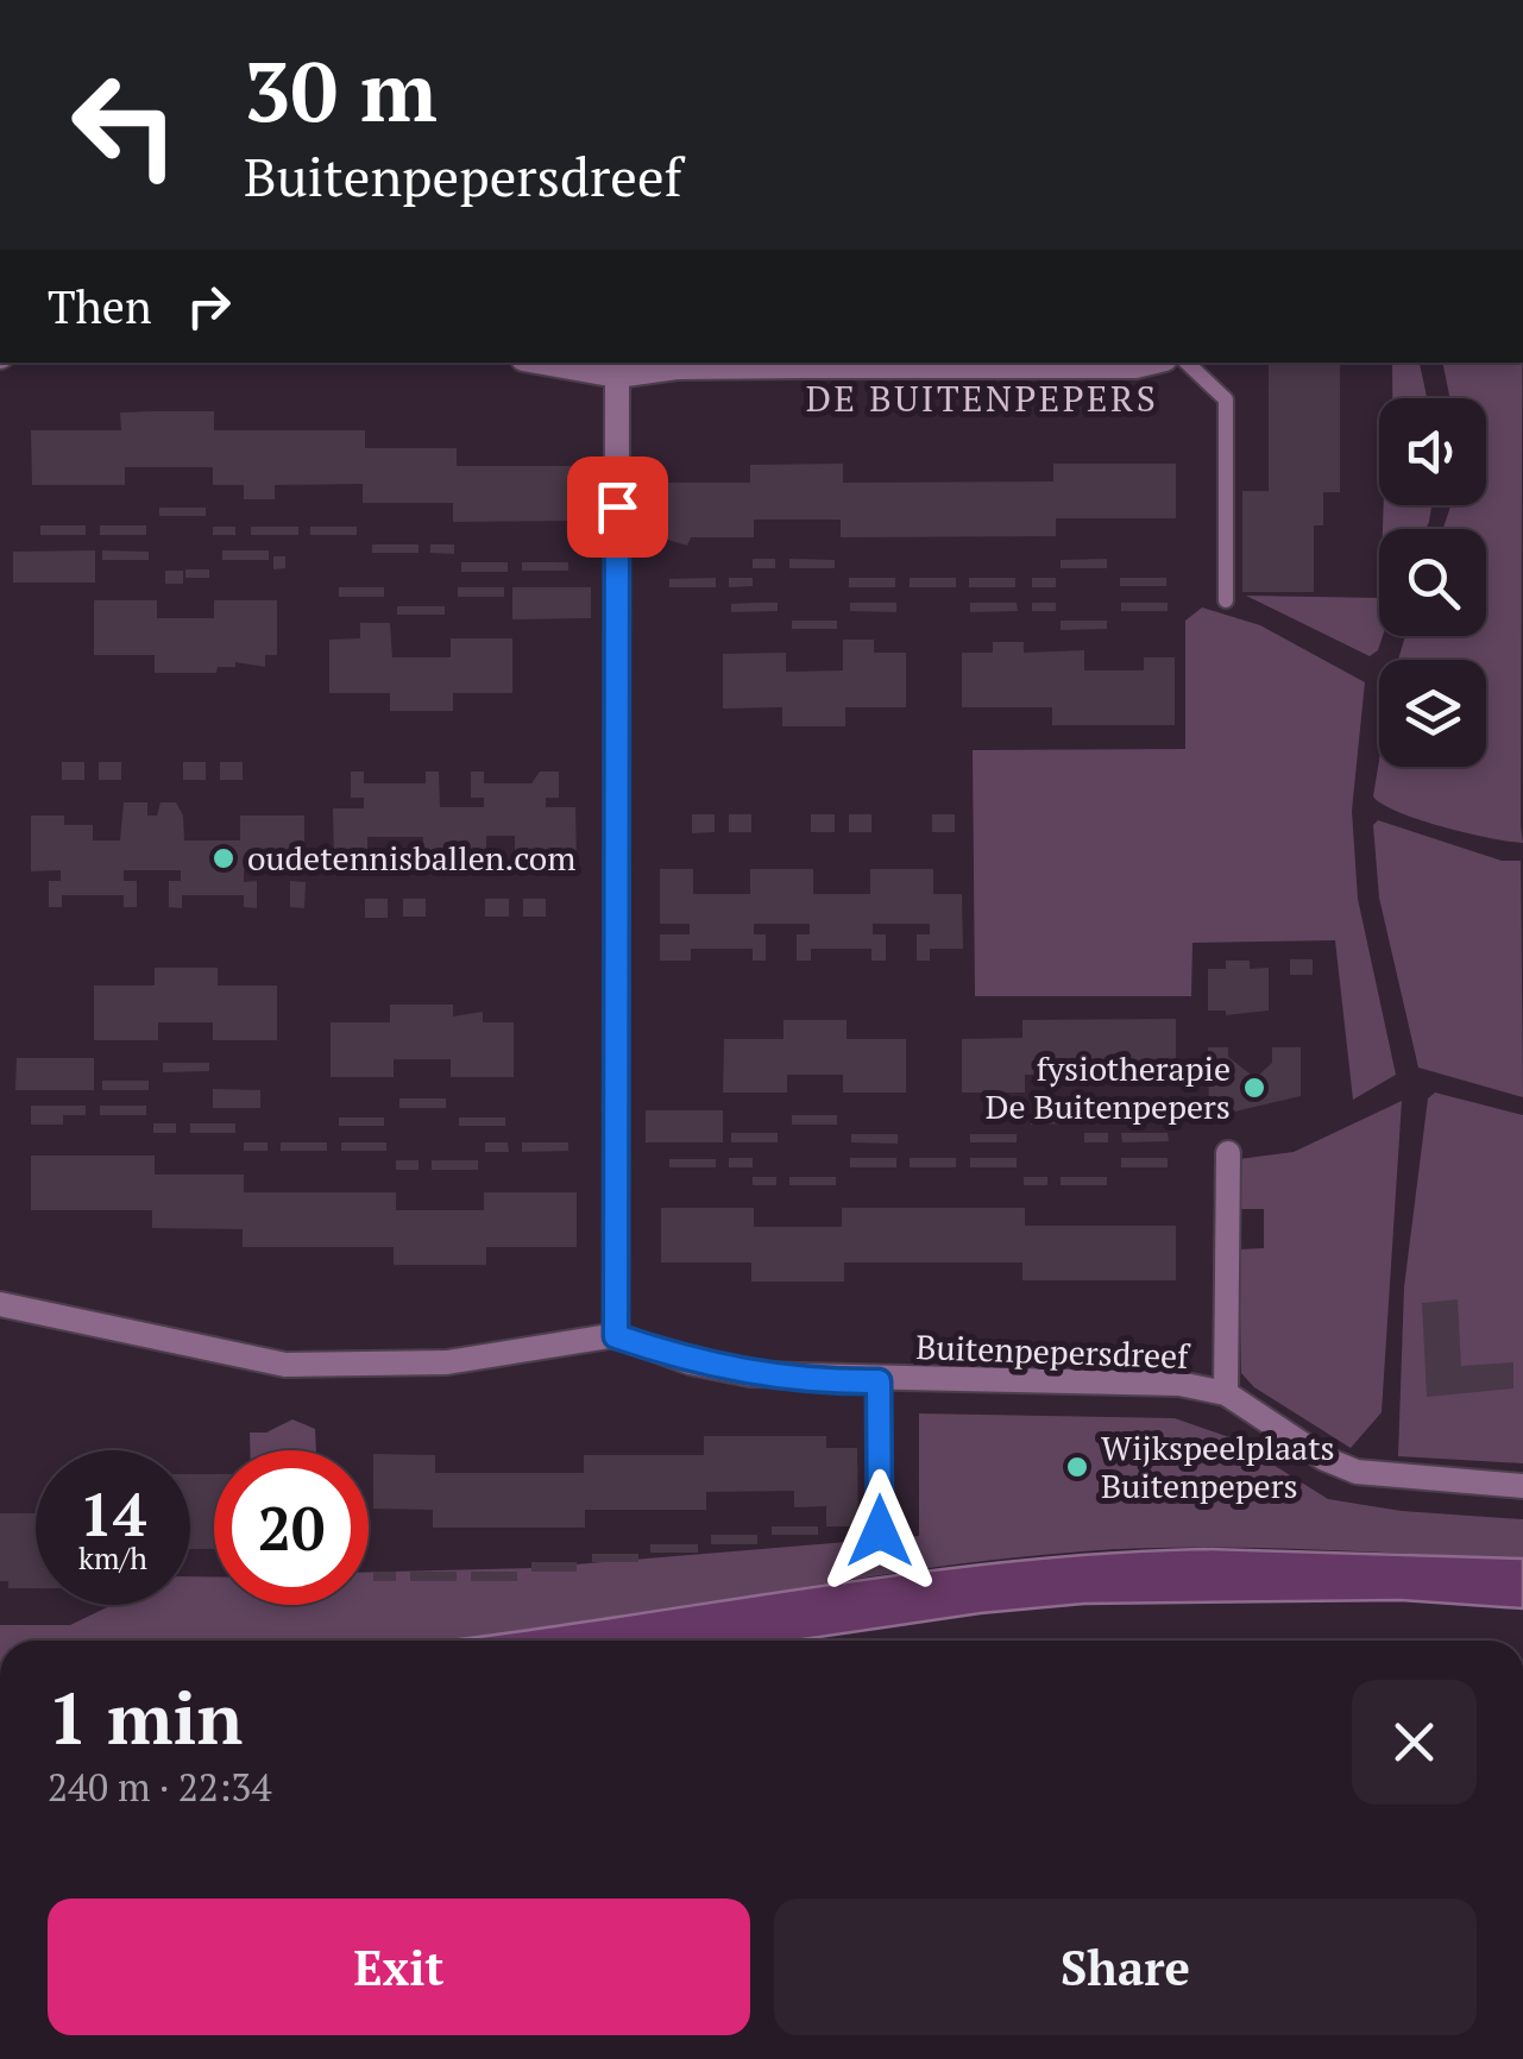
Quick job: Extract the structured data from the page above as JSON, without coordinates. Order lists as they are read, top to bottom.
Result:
{
  "streets": {
    "street": ["Buitenpepersdreef"]
  },
  "districts": ["DE BUITENPEPERS"],
  "places": ["oudetennisballen.com", "fysiotherapie De Buitenpepers", "Wijkspeelplaats Buitenpepers"],
  "page": {
    "turn": ["30 m", "Buitenpepersdreef"],
    "then": "Then",
    "speed": "14 km/h",
    "limit": "20",
    "heading": ["1 min", "240 m · 22:34"],
    "buttons": ["Exit", "Share"]
  }
}
